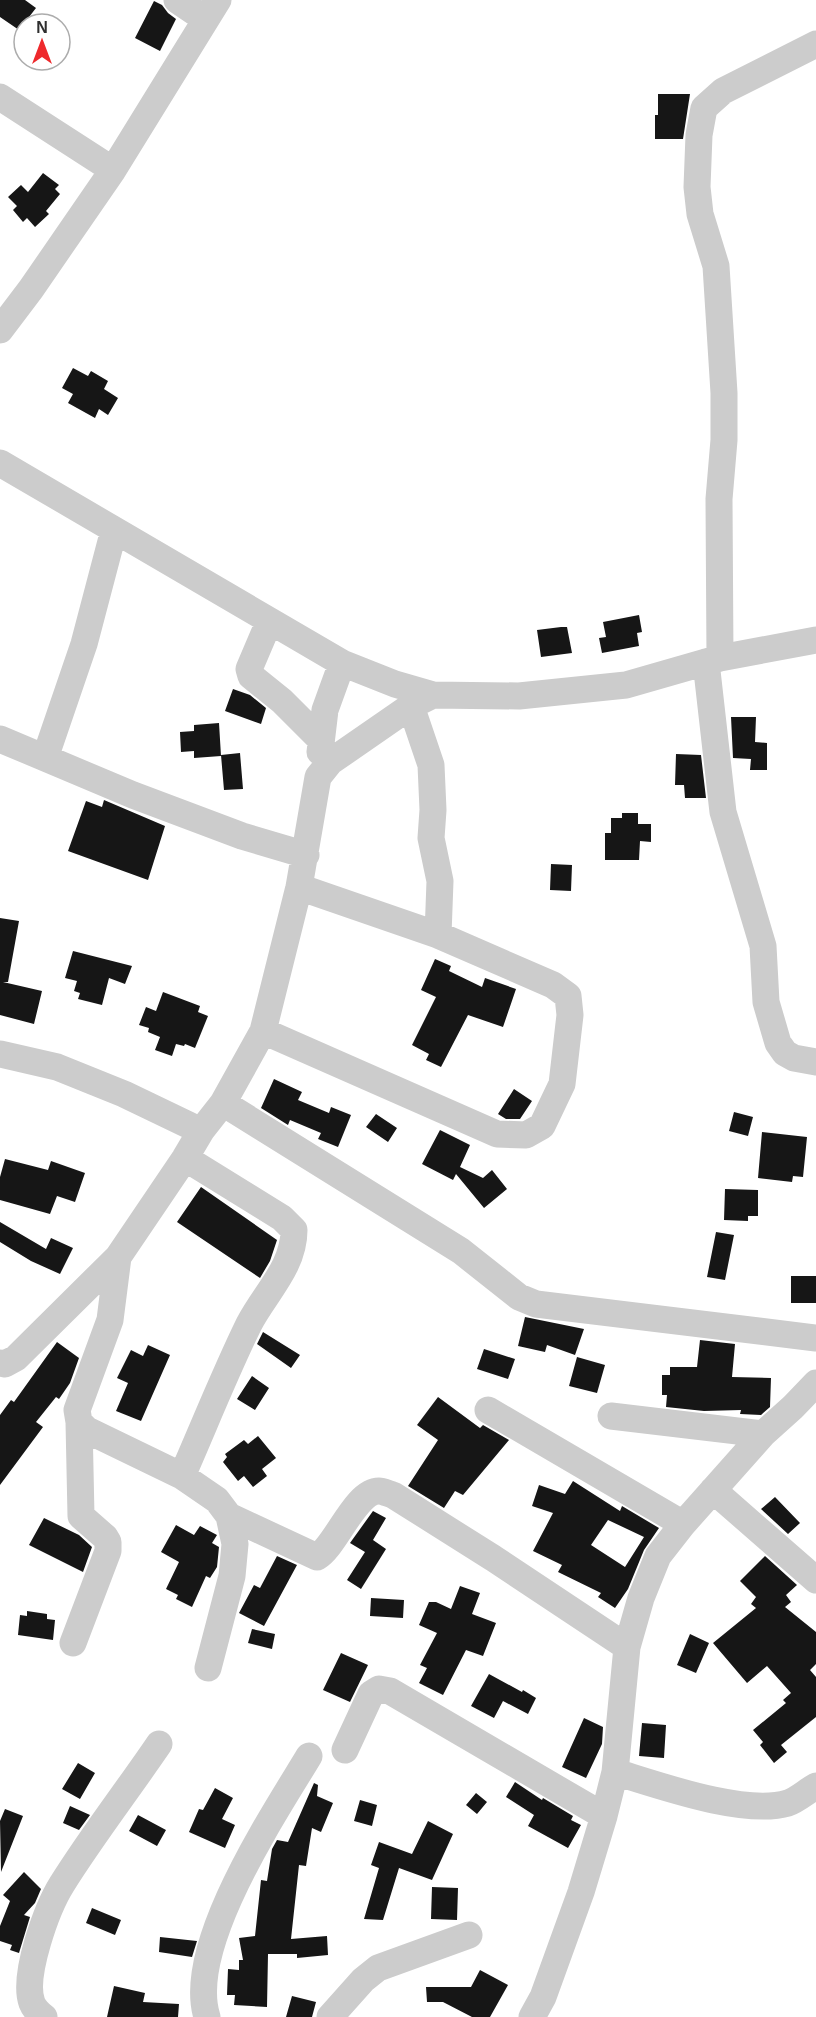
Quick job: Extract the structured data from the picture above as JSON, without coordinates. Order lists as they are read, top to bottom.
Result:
{
  "north": "top"
}
